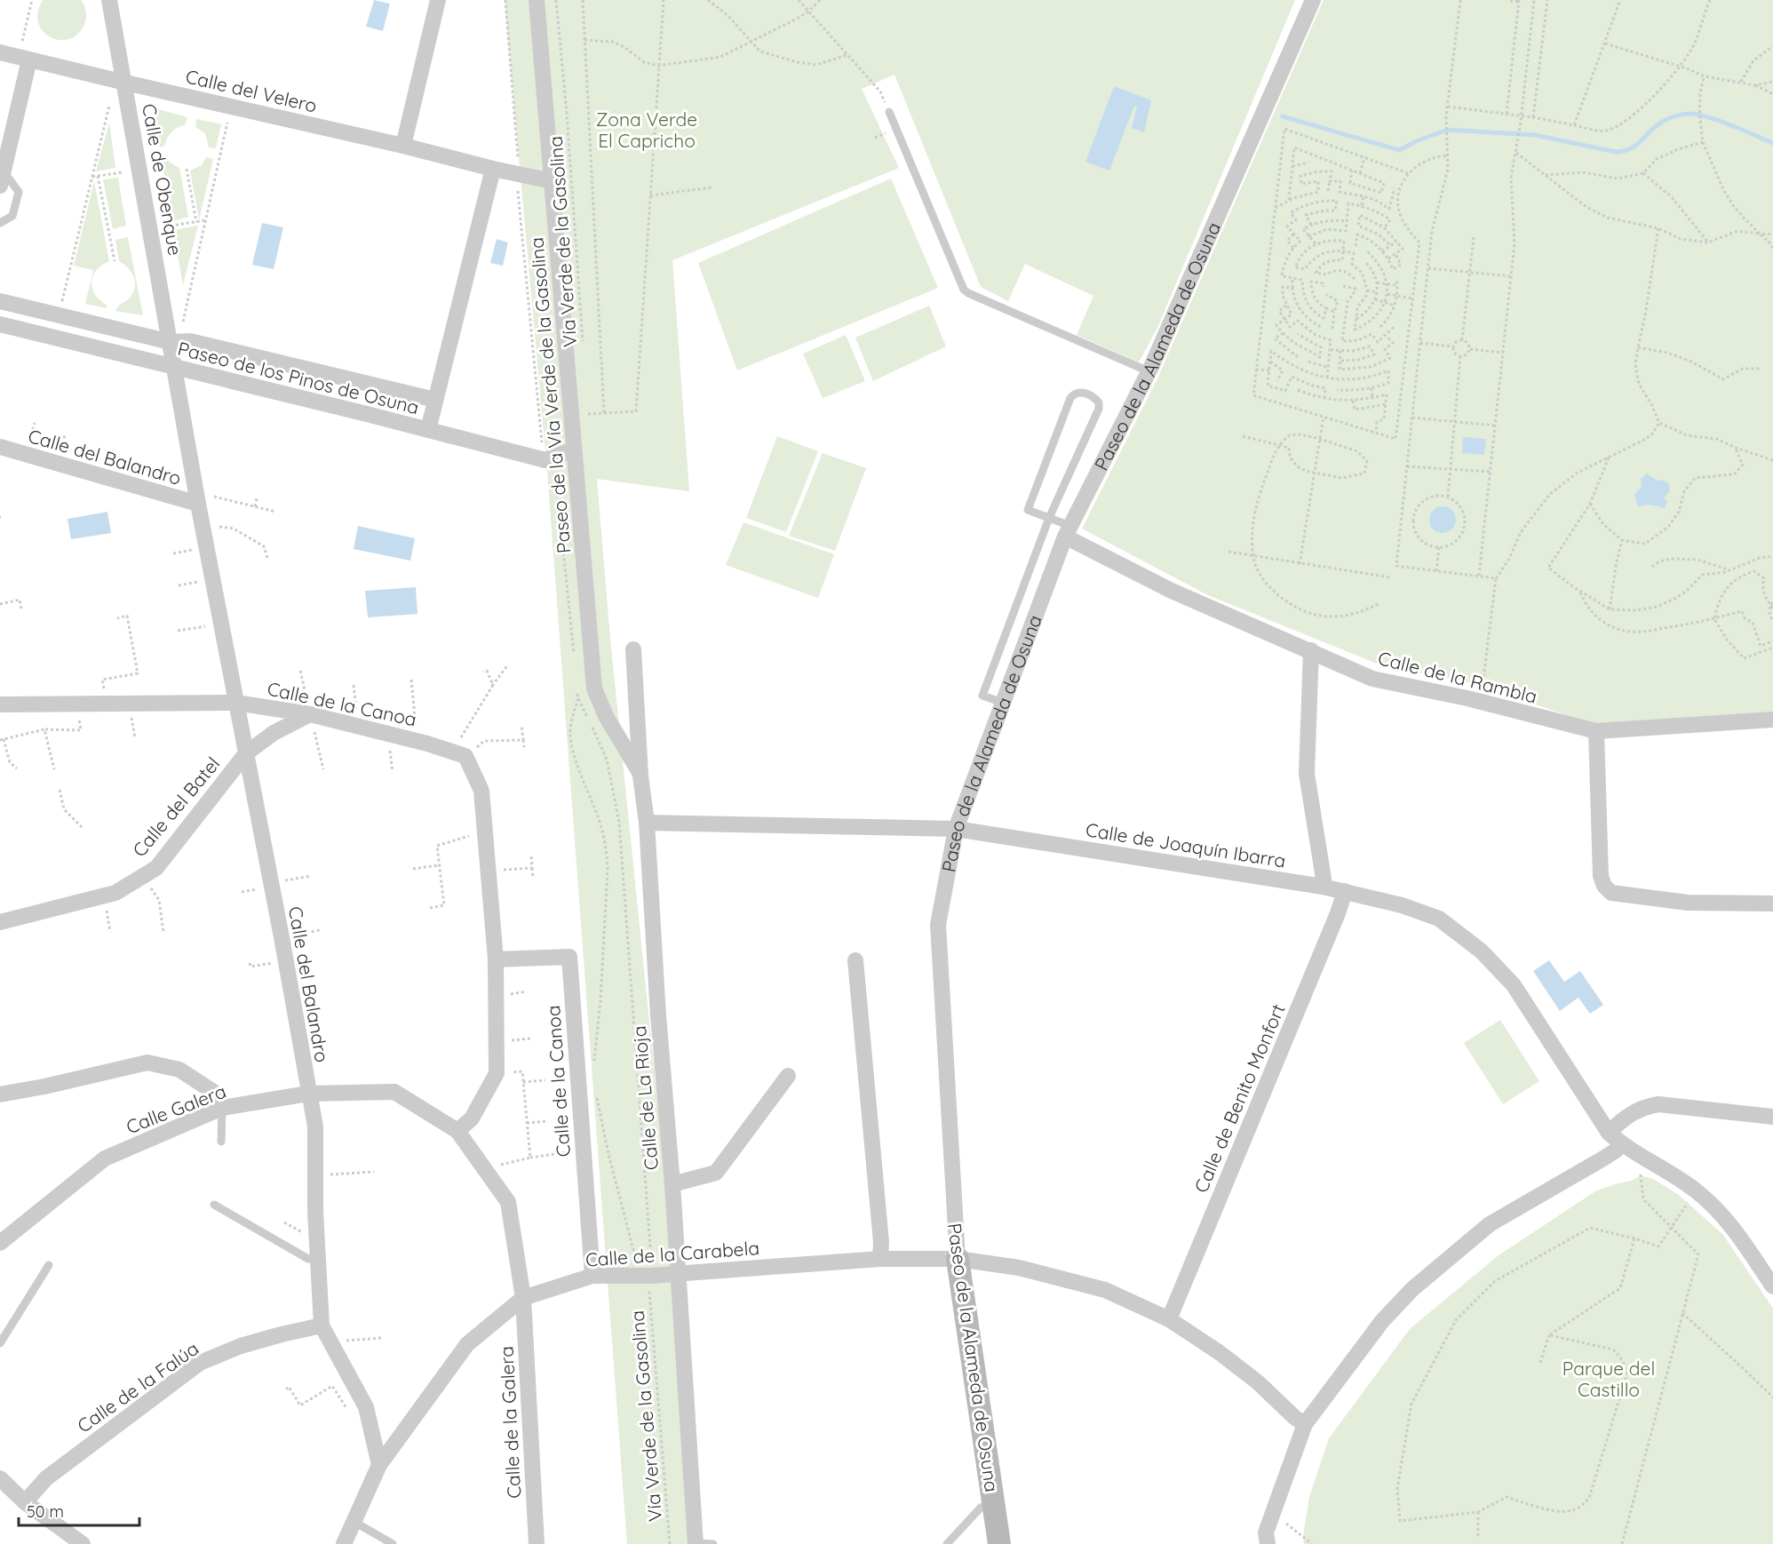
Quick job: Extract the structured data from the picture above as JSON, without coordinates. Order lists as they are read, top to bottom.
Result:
{
  "streets": {
    "street": [
      "Calle del Velero",
      "Calle de Obenque",
      "Paseo de la Alameda de Osuna",
      "Paseo de los Pinos de Osuna",
      "Paseo de la Vía Verde de la Gasolina",
      "Calle del Balandro",
      "Calle de la Rambla",
      "Calle de la Canoa",
      "Calle del Batel",
      "Calle de Joaquín Ibarra",
      "Calle de La Rioja",
      "Calle de Benito Monfort",
      "Calle Galera",
      "Calle de la Carabela",
      "Calle de la Falúa",
      "Calle de la Galera"
    ],
    "path": ["Vía Verde de la Gasolina"]
  },
  "crossings": [
    ["Calle del Velero", "Calle de Obenque"],
    ["Calle del Velero", "Paseo de la Vía Verde de la Gasolina"],
    ["Calle de Obenque", "Paseo de los Pinos de Osuna"],
    ["Calle de Obenque", "Calle del Balandro"],
    ["Paseo de la Alameda de Osuna", "Calle de la Rambla"],
    ["Paseo de la Alameda de Osuna", "Calle de Joaquín Ibarra"],
    ["Paseo de la Alameda de Osuna", "Calle de la Carabela"],
    ["Paseo de los Pinos de Osuna", "Paseo de la Vía Verde de la Gasolina"],
    ["Paseo de los Pinos de Osuna", "Calle del Balandro"],
    ["Paseo de la Vía Verde de la Gasolina", "Calle de La Rioja"],
    ["Calle del Balandro", "Calle de la Canoa"],
    ["Calle del Balandro", "Calle del Batel"],
    ["Calle del Balandro", "Calle Galera"],
    ["Calle del Balandro", "Calle de la Carabela"],
    ["Calle del Balandro", "Calle de la Falúa"],
    ["Calle de la Canoa", "Calle del Batel"],
    ["Calle de la Canoa", "Calle Galera"],
    ["Calle de la Canoa", "Calle de la Carabela"],
    ["Calle de Joaquín Ibarra", "Calle de La Rioja"],
    ["Calle de Joaquín Ibarra", "Calle de Benito Monfort"],
    ["Calle de La Rioja", "Calle de la Carabela"],
    ["Calle de Benito Monfort", "Calle de la Carabela"],
    ["Calle Galera", "Calle de la Carabela"],
    ["Calle Galera", "Calle de la Galera"],
    ["Calle de la Carabela", "Calle de la Galera"]
  ],
  "parks": ["Zona Verde El Capricho", "Parque del Castillo"],
  "scale_bar": "50 m"
}
